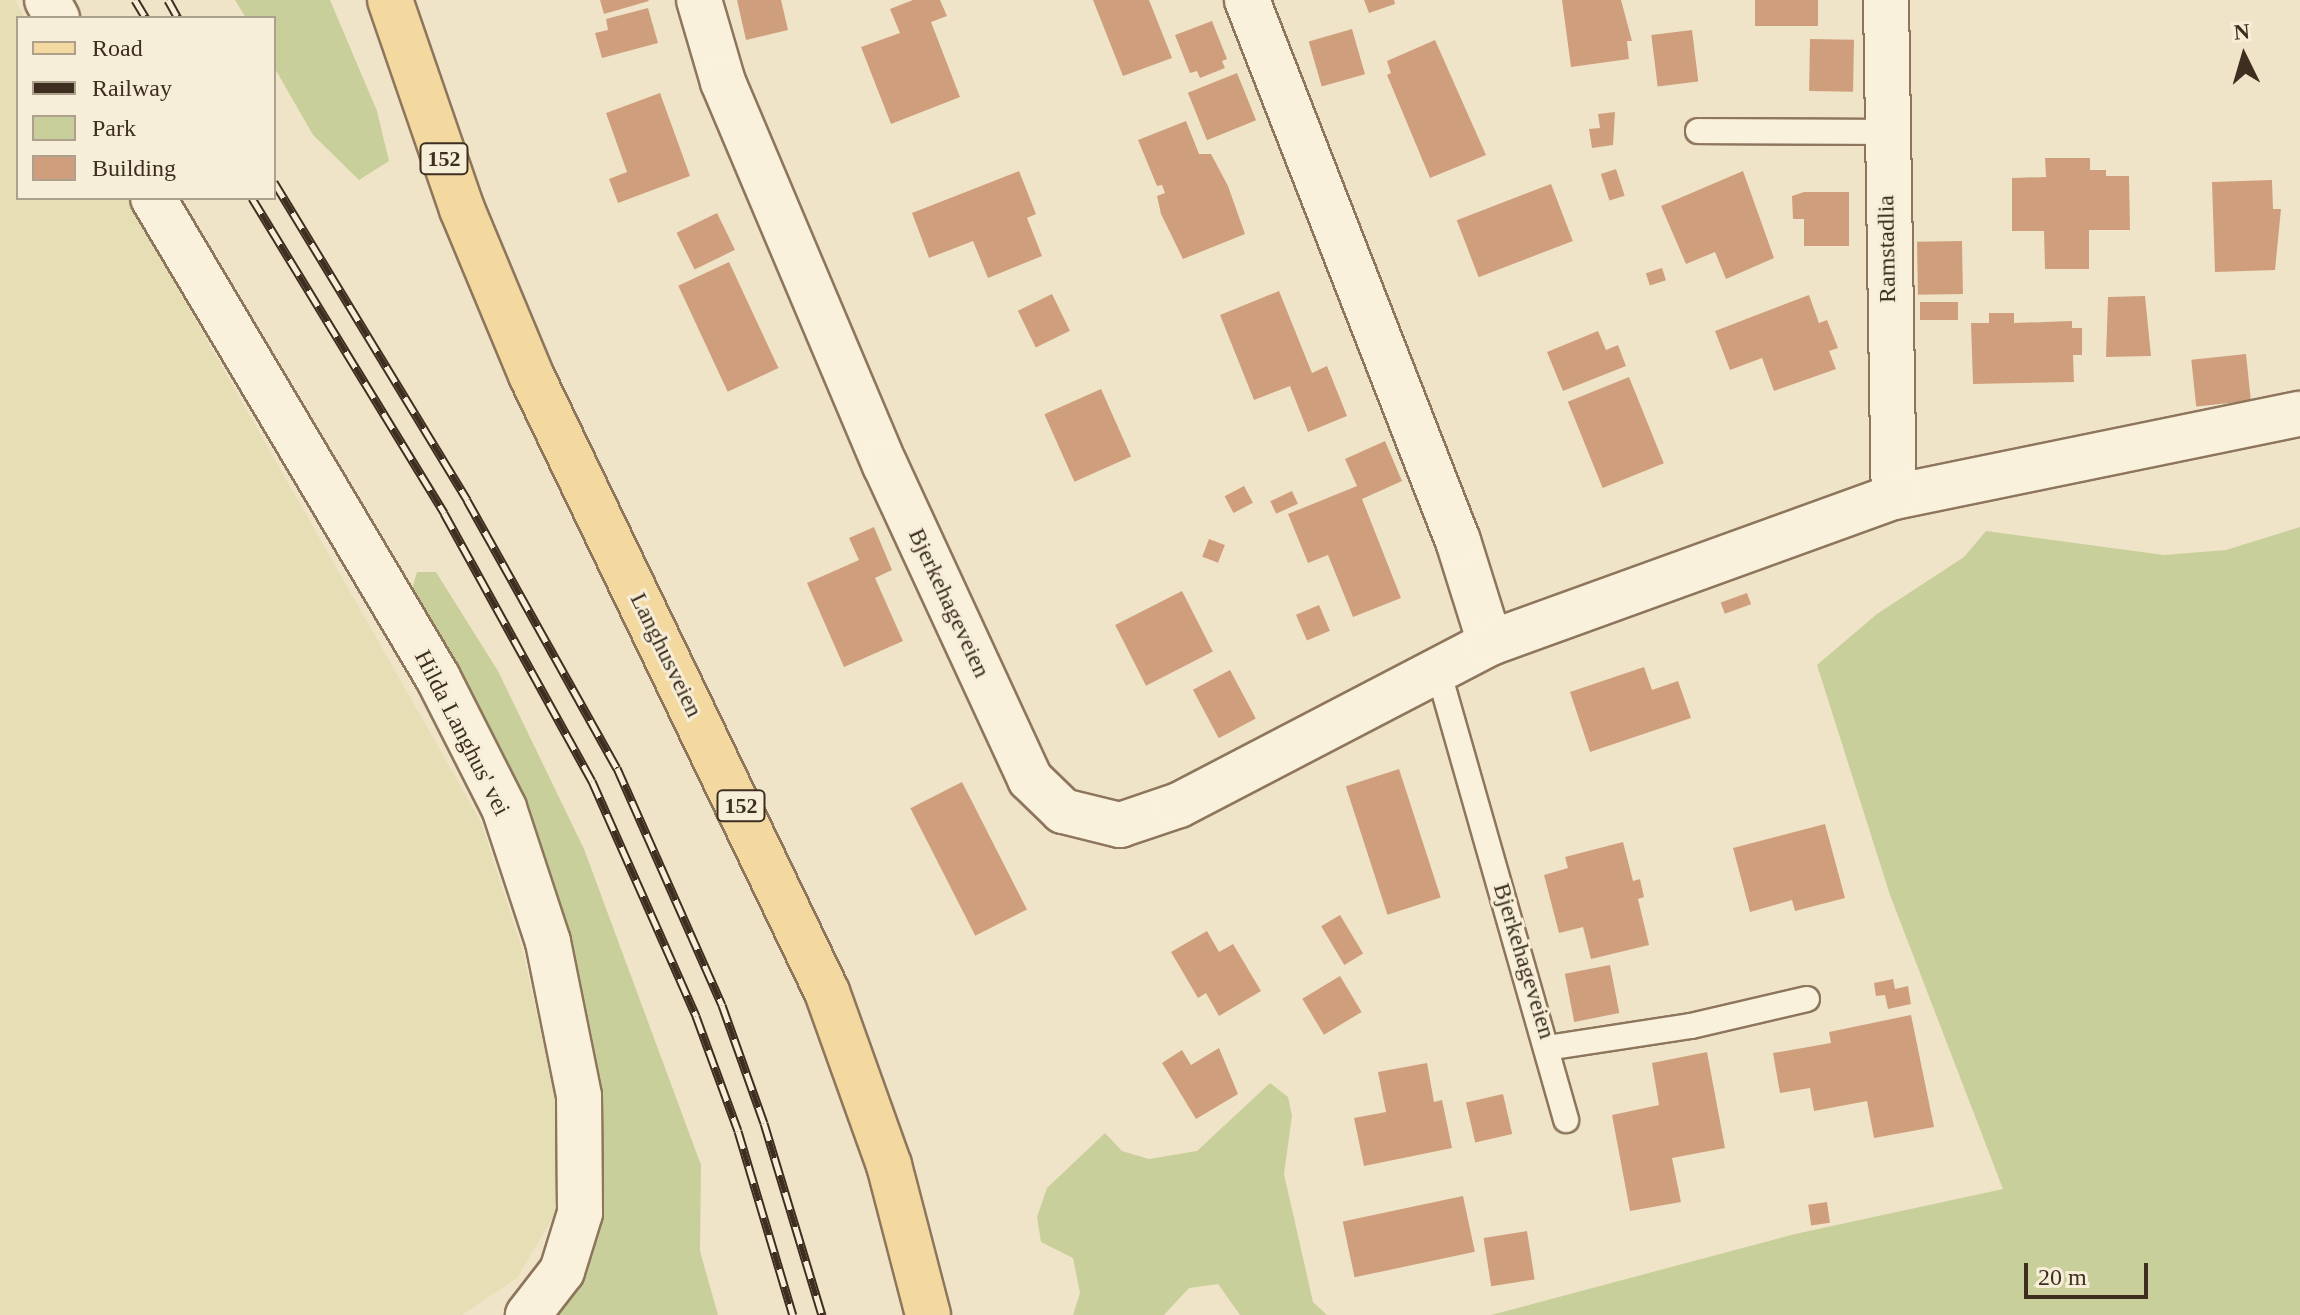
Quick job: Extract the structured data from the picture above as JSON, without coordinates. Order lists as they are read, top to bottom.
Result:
{
  "streets": {
    "main road": ["152", "Langhusveien"],
    "street": ["Ramstadlia", "Bjerkehageveien", "Hilda Langhus' vei"]
  },
  "crossings": [
    ["Ramstadlia", "Bjerkehageveien"]
  ],
  "legend": [
    "Road",
    "Railway",
    "Park",
    "Building"
  ],
  "scale_bar": "20 m",
  "north": "top"
}
